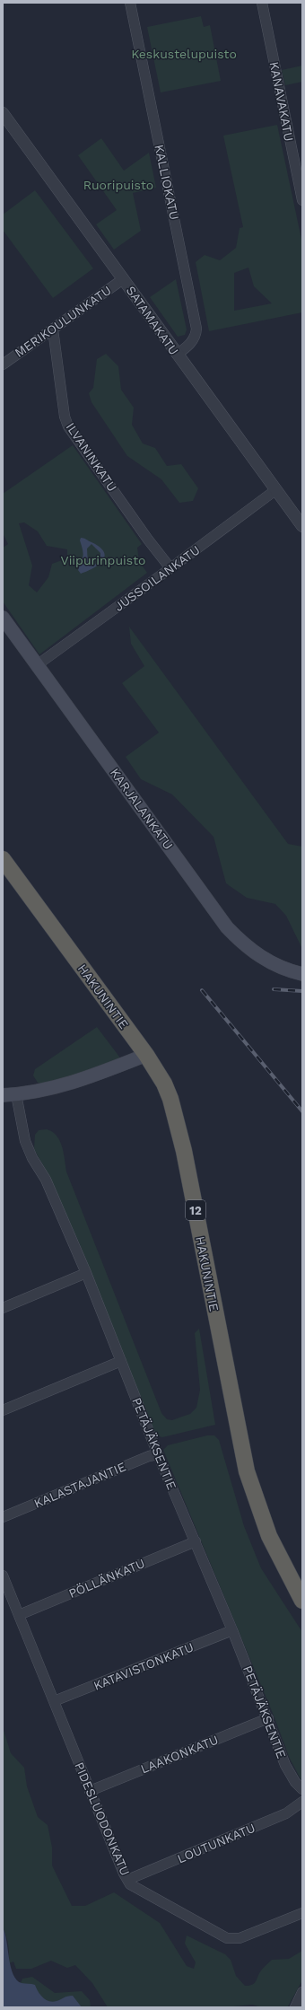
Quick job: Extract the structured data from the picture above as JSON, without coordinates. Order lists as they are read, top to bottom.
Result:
{
  "streets": {
    "highway": ["HAKUNINTIE", "12"],
    "main road": ["KARJALANKATU"],
    "street": [
      "KANAVAKATU",
      "KALLIOKATU",
      "SATAMAKATU",
      "MERIKOULUNKATU",
      "ILVANINKATU",
      "JUSSOILANKATU",
      "PETÄJÄKSENTIE",
      "KALASTAJANTIE",
      "PÖLLÄNKATU",
      "KATAVISTONKATU",
      "LAAKONKATU",
      "PIDESLUODONKATU",
      "LOUTUNKATU"
    ]
  },
  "crossings": [
    ["KALLIOKATU", "SATAMAKATU"],
    ["SATAMAKATU", "MERIKOULUNKATU"],
    ["SATAMAKATU", "JUSSOILANKATU"],
    ["MERIKOULUNKATU", "ILVANINKATU"],
    ["ILVANINKATU", "JUSSOILANKATU"],
    ["JUSSOILANKATU", "KARJALANKATU"],
    ["PETÄJÄKSENTIE", "KALASTAJANTIE"],
    ["PETÄJÄKSENTIE", "PÖLLÄNKATU"],
    ["PETÄJÄKSENTIE", "KATAVISTONKATU"],
    ["PETÄJÄKSENTIE", "LAAKONKATU"],
    ["PÖLLÄNKATU", "PIDESLUODONKATU"],
    ["KATAVISTONKATU", "PIDESLUODONKATU"],
    ["LAAKONKATU", "PIDESLUODONKATU"],
    ["PIDESLUODONKATU", "LOUTUNKATU"]
  ],
  "parks": ["Keskustelupuisto", "Ruoripuisto", "Viipurinpuisto"]
}
